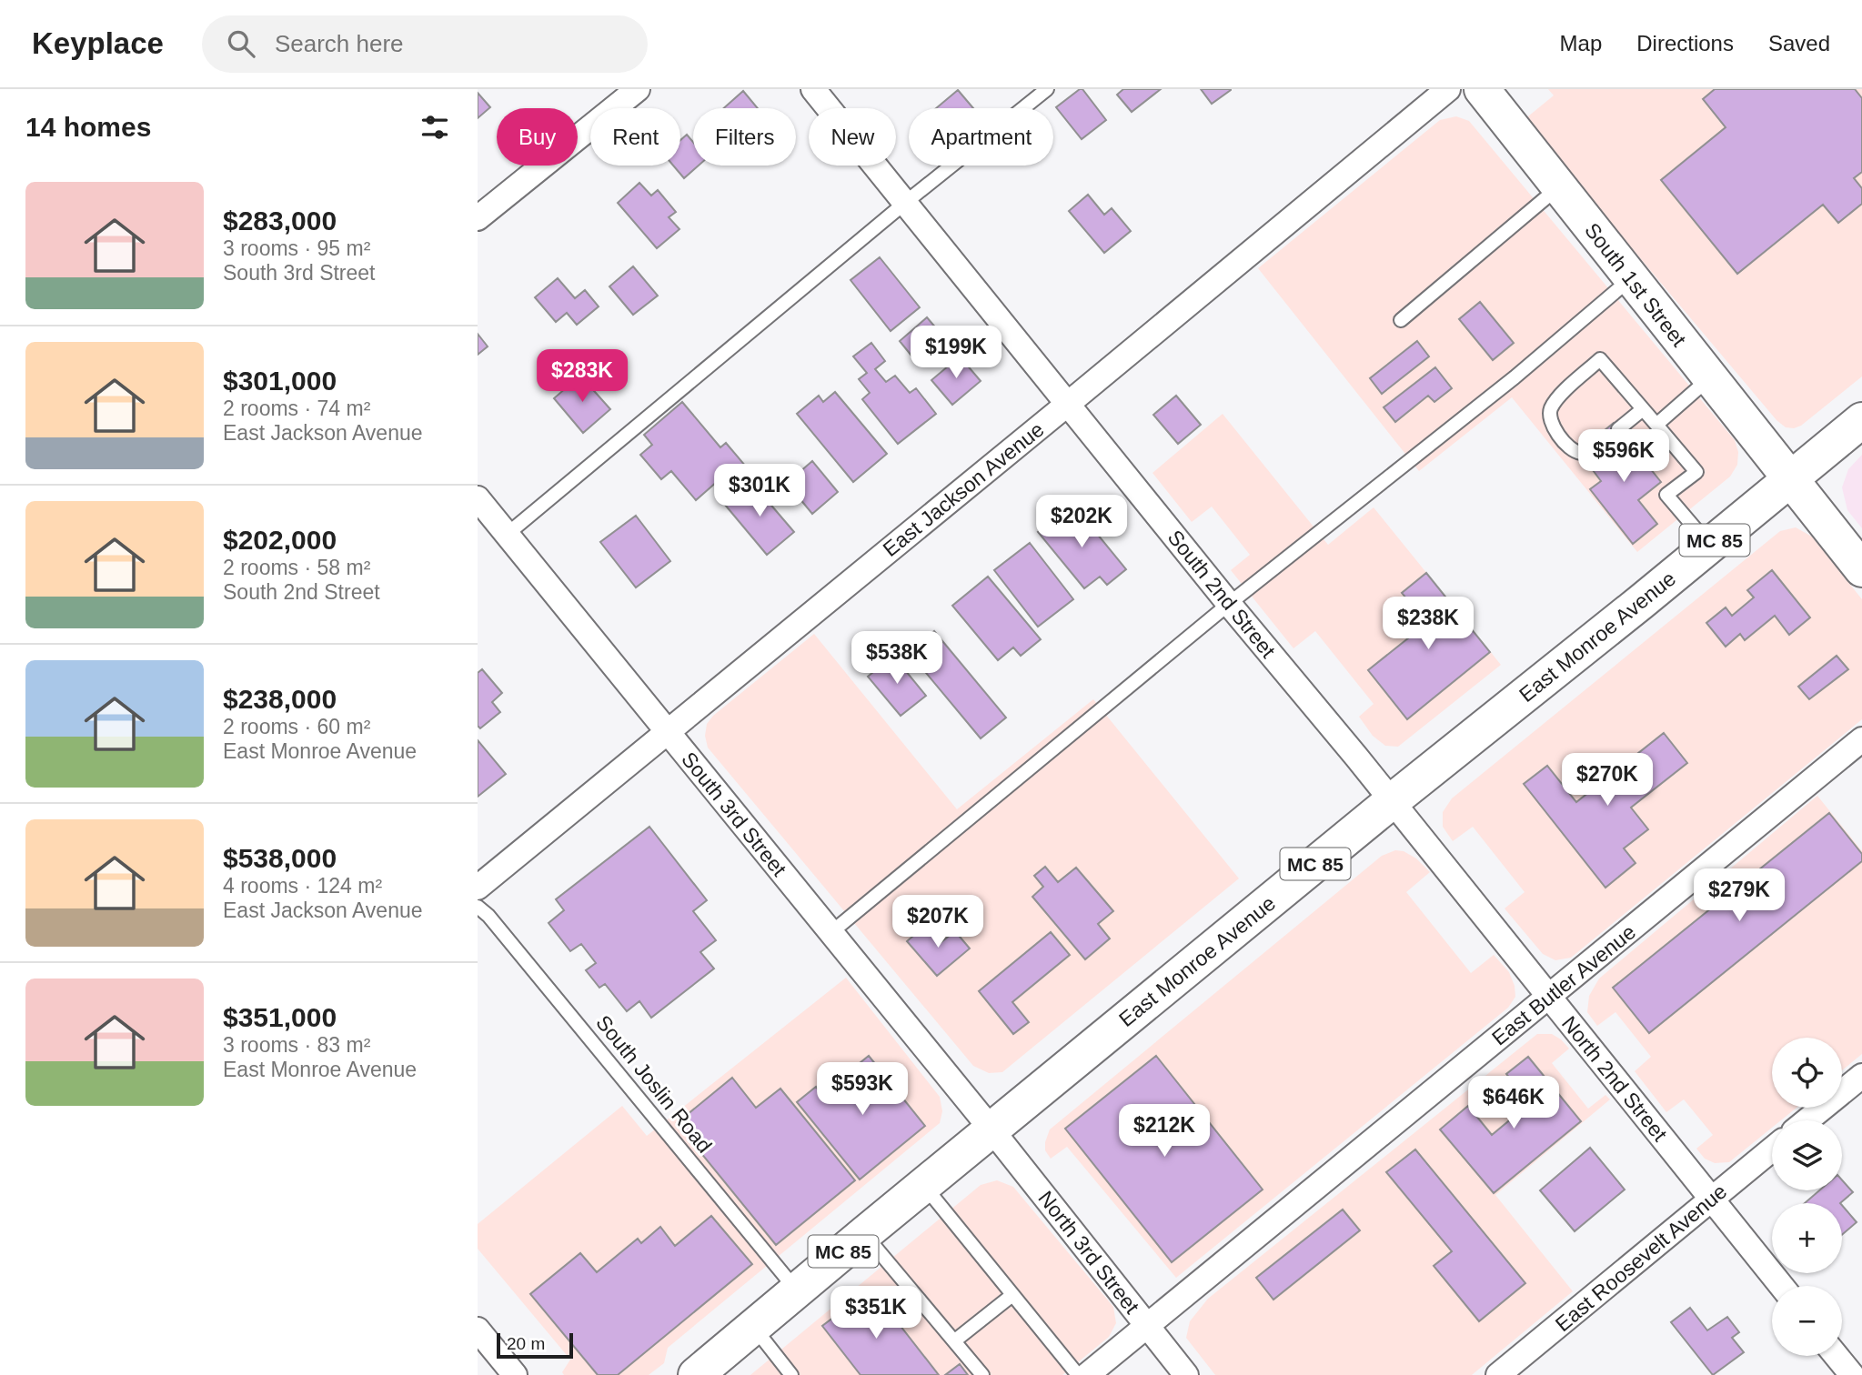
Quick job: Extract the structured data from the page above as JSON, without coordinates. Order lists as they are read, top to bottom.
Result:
{
  "streets": {
    "main road": ["South 1st Street", "MC 85", "East Monroe Avenue"],
    "street": [
      "East Jackson Avenue",
      "South 2nd Street",
      "South 3rd Street",
      "East Butler Avenue",
      "North 2nd Street",
      "North 3rd Street",
      "East Roosevelt Avenue"
    ],
    "lane": ["South Joslin Road"]
  },
  "crossings": [
    ["South 1st Street", "MC 85"],
    ["South 1st Street", "East Monroe Avenue"],
    ["East Jackson Avenue", "South 2nd Street"],
    ["East Jackson Avenue", "South 3rd Street"],
    ["MC 85", "East Monroe Avenue"],
    ["South 2nd Street", "East Monroe Avenue"],
    ["South 2nd Street", "North 2nd Street"],
    ["East Monroe Avenue", "South 3rd Street"],
    ["East Monroe Avenue", "North 2nd Street"],
    ["East Monroe Avenue", "South Joslin Road"],
    ["East Monroe Avenue", "North 3rd Street"],
    ["South 3rd Street", "North 3rd Street"],
    ["East Butler Avenue", "North 2nd Street"],
    ["East Butler Avenue", "North 3rd Street"],
    ["North 2nd Street", "East Roosevelt Avenue"]
  ],
  "scale_bar": "20 m",
  "page": {
    "header": "Keyplace",
    "search": "Search here",
    "nav": ["Map", "Directions", "Saved"],
    "heading": "14 homes",
    "chip": [
      "Buy",
      "Rent",
      "Filters",
      "New",
      "Apartment"
    ],
    "list": [
      {
        "name": "$283,000",
        "note": "3 rooms · 95 m² · South 3rd Street"
      },
      {
        "name": "$301,000",
        "note": "2 rooms · 74 m² · East Jackson Avenue"
      },
      {
        "name": "$202,000",
        "note": "2 rooms · 58 m² · South 2nd Street"
      },
      {
        "name": "$238,000",
        "note": "2 rooms · 60 m² · East Monroe Avenue"
      },
      {
        "name": "$538,000",
        "note": "4 rooms · 124 m² · East Jackson Avenue"
      },
      {
        "name": "$351,000",
        "note": "3 rooms · 83 m² · East Monroe Avenue"
      }
    ],
    "price": [
      "$199K",
      "$283K",
      "$596K",
      "$301K",
      "$202K",
      "$238K",
      "$538K",
      "$270K",
      "$279K",
      "$207K",
      "$593K",
      "$646K",
      "$212K",
      "$351K"
    ],
    "map_buttons": ["+", "−"],
    "scale": "20 m"
  }
}
